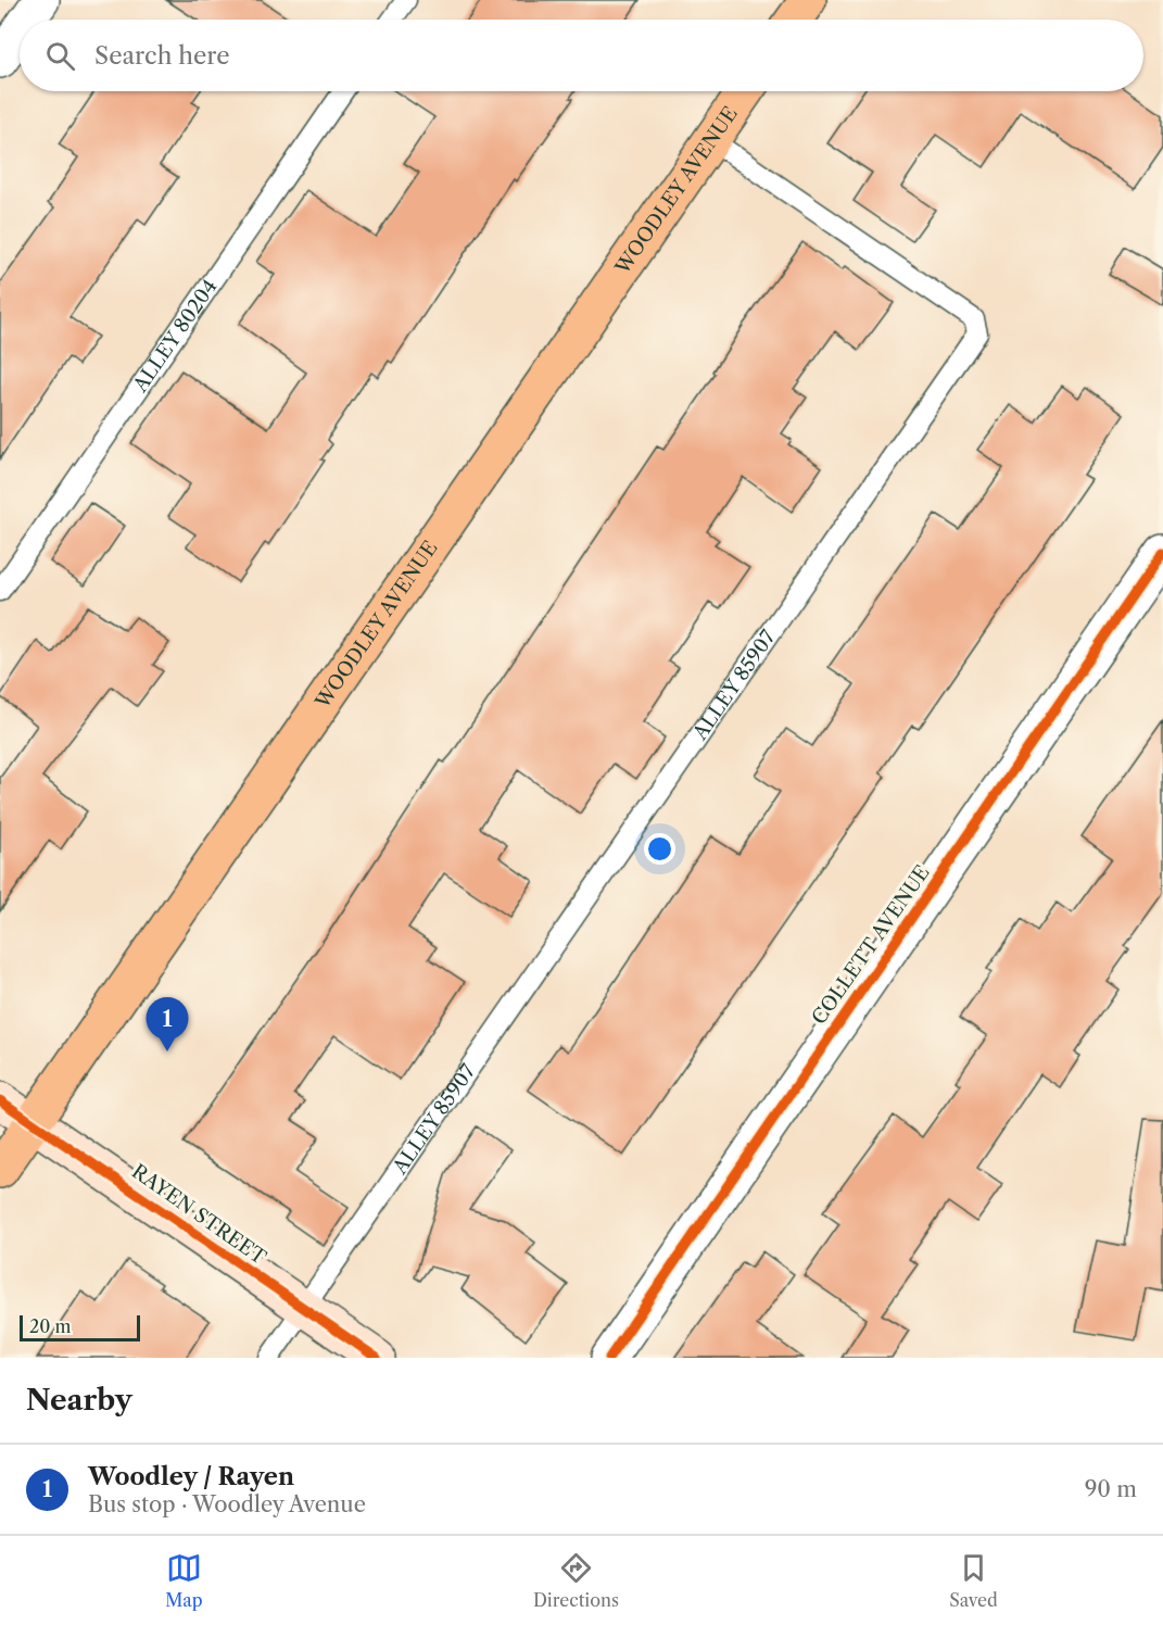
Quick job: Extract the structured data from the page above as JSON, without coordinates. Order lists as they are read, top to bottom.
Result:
{
  "streets": {
    "main road": ["WOODLEY AVENUE"],
    "street": ["COLLETT AVENUE", "RAYEN STREET"],
    "lane": ["ALLEY 80204", "ALLEY 85907"]
  },
  "crossings": [
    ["WOODLEY AVENUE", "ALLEY 85907"],
    ["WOODLEY AVENUE", "RAYEN STREET"],
    ["ALLEY 85907", "RAYEN STREET"]
  ],
  "scale_bar": "20 m",
  "page": {
    "search": "Search here",
    "pins": "1",
    "scale": "20 m",
    "heading": "Nearby",
    "list": [
      {
        "mark": "1",
        "name": "Woodley / Rayen",
        "note": "Bus stop · Woodley Avenue",
        "value": "90 m"
      }
    ],
    "nav": ["Map", "Directions", "Saved"]
  }
}
